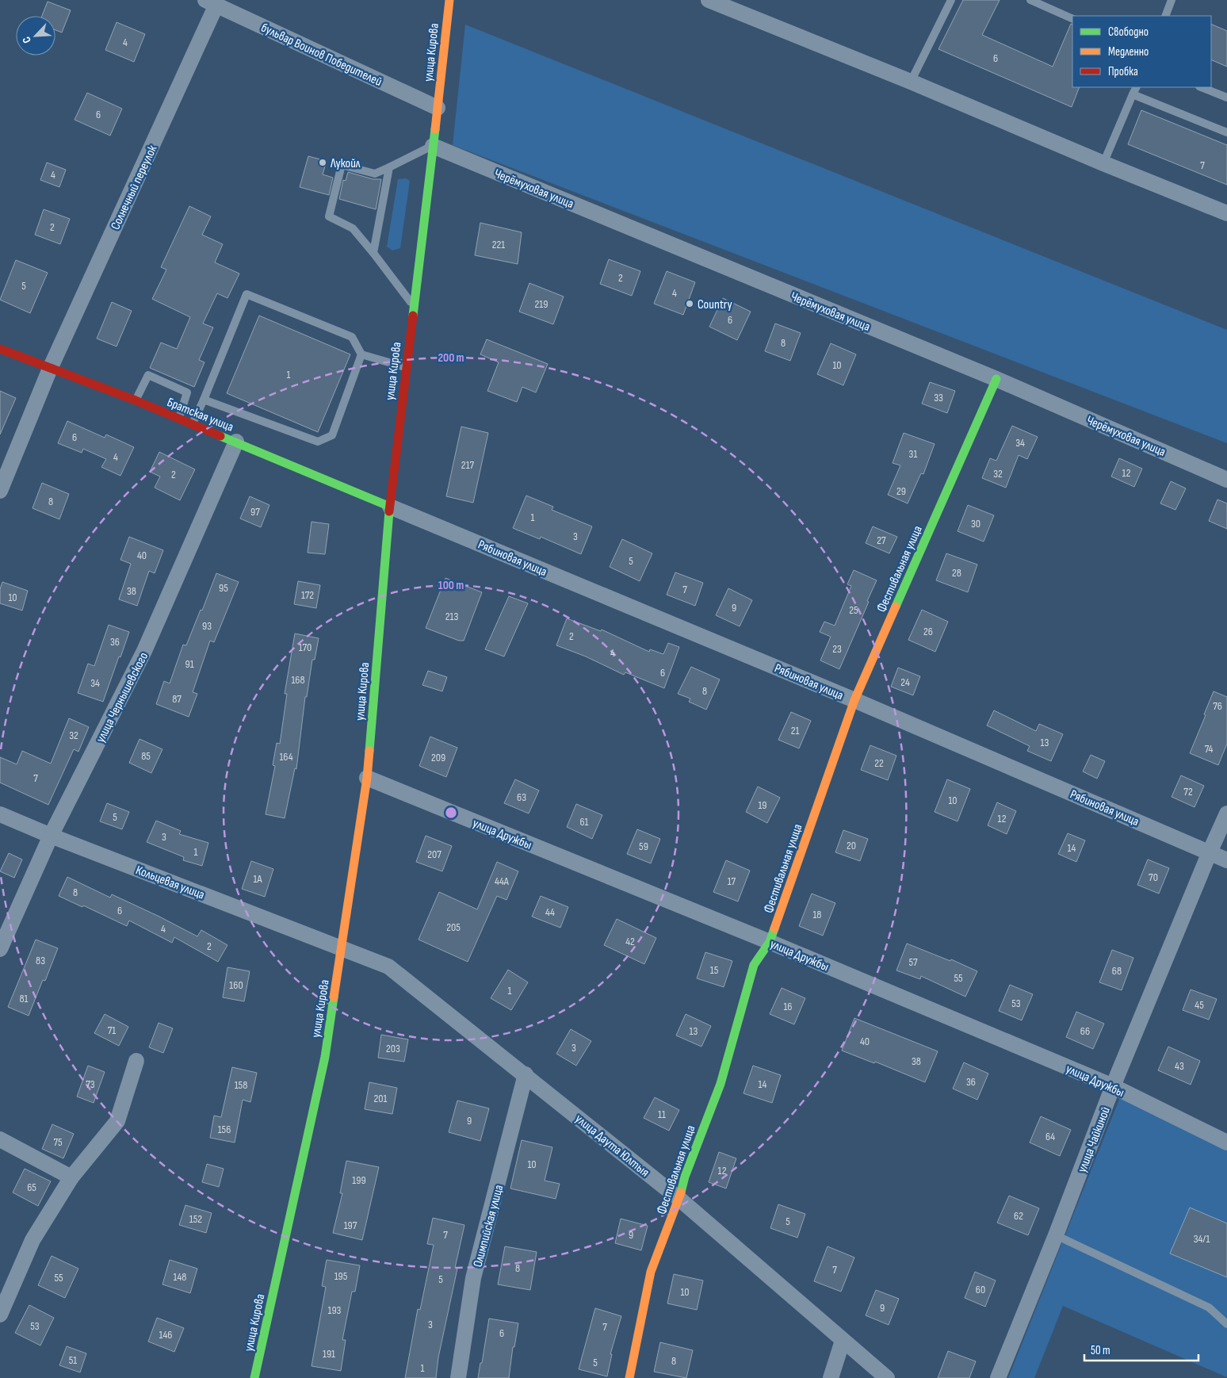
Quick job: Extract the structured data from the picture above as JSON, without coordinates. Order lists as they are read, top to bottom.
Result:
{
  "streets": {
    "main road": ["улица Кирова", "Братская улица", "Фестивальная улица"],
    "street": [
      "бульвар Воинов Победителей",
      "Солнечный переулок",
      "Черёмуховая улица",
      "Рябиновая улица",
      "улица Чернышевского",
      "улица Дружбы",
      "Кольцевая улица",
      "улица Чайкиной",
      "улица Даута Юлтыя",
      "Олимпийская улица"
    ]
  },
  "crossings": [
    ["улица Кирова", "бульвар Воинов Победителей"],
    ["улица Кирова", "Черёмуховая улица"],
    ["улица Кирова", "Братская улица"],
    ["улица Кирова", "Рябиновая улица"],
    ["улица Кирова", "улица Дружбы"],
    ["улица Кирова", "Кольцевая улица"],
    ["улица Кирова", "улица Даута Юлтыя"],
    ["бульвар Воинов Победителей", "Солнечный переулок"],
    ["Солнечный переулок", "Братская улица"],
    ["Черёмуховая улица", "Фестивальная улица"],
    ["Братская улица", "Рябиновая улица"],
    ["Братская улица", "улица Чернышевского"],
    ["Рябиновая улица", "Фестивальная улица"],
    ["Рябиновая улица", "улица Чайкиной"],
    ["Фестивальная улица", "улица Дружбы"],
    ["Фестивальная улица", "улица Даута Юлтыя"],
    ["улица Чернышевского", "Кольцевая улица"],
    ["улица Дружбы", "улица Чайкиной"],
    ["Кольцевая улица", "улица Даута Юлтыя"],
    ["улица Даута Юлтыя", "Олимпийская улица"]
  ],
  "places": ["Лукойл", "Country"],
  "house_numbers": [
    "4",
    "6",
    "6",
    "7",
    "4",
    "2",
    "221",
    "2",
    "5",
    "4",
    "219",
    "6",
    "8",
    "10",
    "1",
    "33",
    "6",
    "34",
    "31",
    "4",
    "217",
    "12",
    "32",
    "2",
    "29",
    "8",
    "97",
    "1",
    "30",
    "3",
    "27",
    "40",
    "5",
    "28",
    "95",
    "7",
    "38",
    "172",
    "10",
    "9",
    "25",
    "213",
    "93",
    "26",
    "2",
    "36",
    "170",
    "23",
    "4",
    "91",
    "6",
    "168",
    "24",
    "34",
    "8",
    "87",
    "76",
    "21",
    "32",
    "13",
    "74",
    "85",
    "164",
    "209",
    "22",
    "7",
    "72",
    "63",
    "10",
    "19",
    "5",
    "12",
    "61",
    "3",
    "20",
    "59",
    "14",
    "1",
    "207",
    "70",
    "1А",
    "44А",
    "17",
    "8",
    "6",
    "44",
    "18",
    "205",
    "4",
    "42",
    "2",
    "83",
    "57",
    "15",
    "68",
    "55",
    "160",
    "1",
    "81",
    "53",
    "45",
    "16",
    "71",
    "13",
    "66",
    "40",
    "3",
    "203",
    "38",
    "43",
    "36",
    "73",
    "14",
    "158",
    "201",
    "11",
    "9",
    "156",
    "64",
    "75",
    "10",
    "12",
    "199",
    "65",
    "62",
    "152",
    "5",
    "197",
    "7",
    "9",
    "34/1",
    "8",
    "7",
    "195",
    "148",
    "55",
    "5",
    "60",
    "10",
    "9",
    "193",
    "3",
    "53",
    "7",
    "6",
    "146",
    "191",
    "51",
    "8",
    "5",
    "1"
  ],
  "legend": ["Свободно", "Медленно", "Пробка"],
  "scale_bar": "50 m",
  "north": "bottom left",
  "rings": ["200 m", "100 m"]
}
